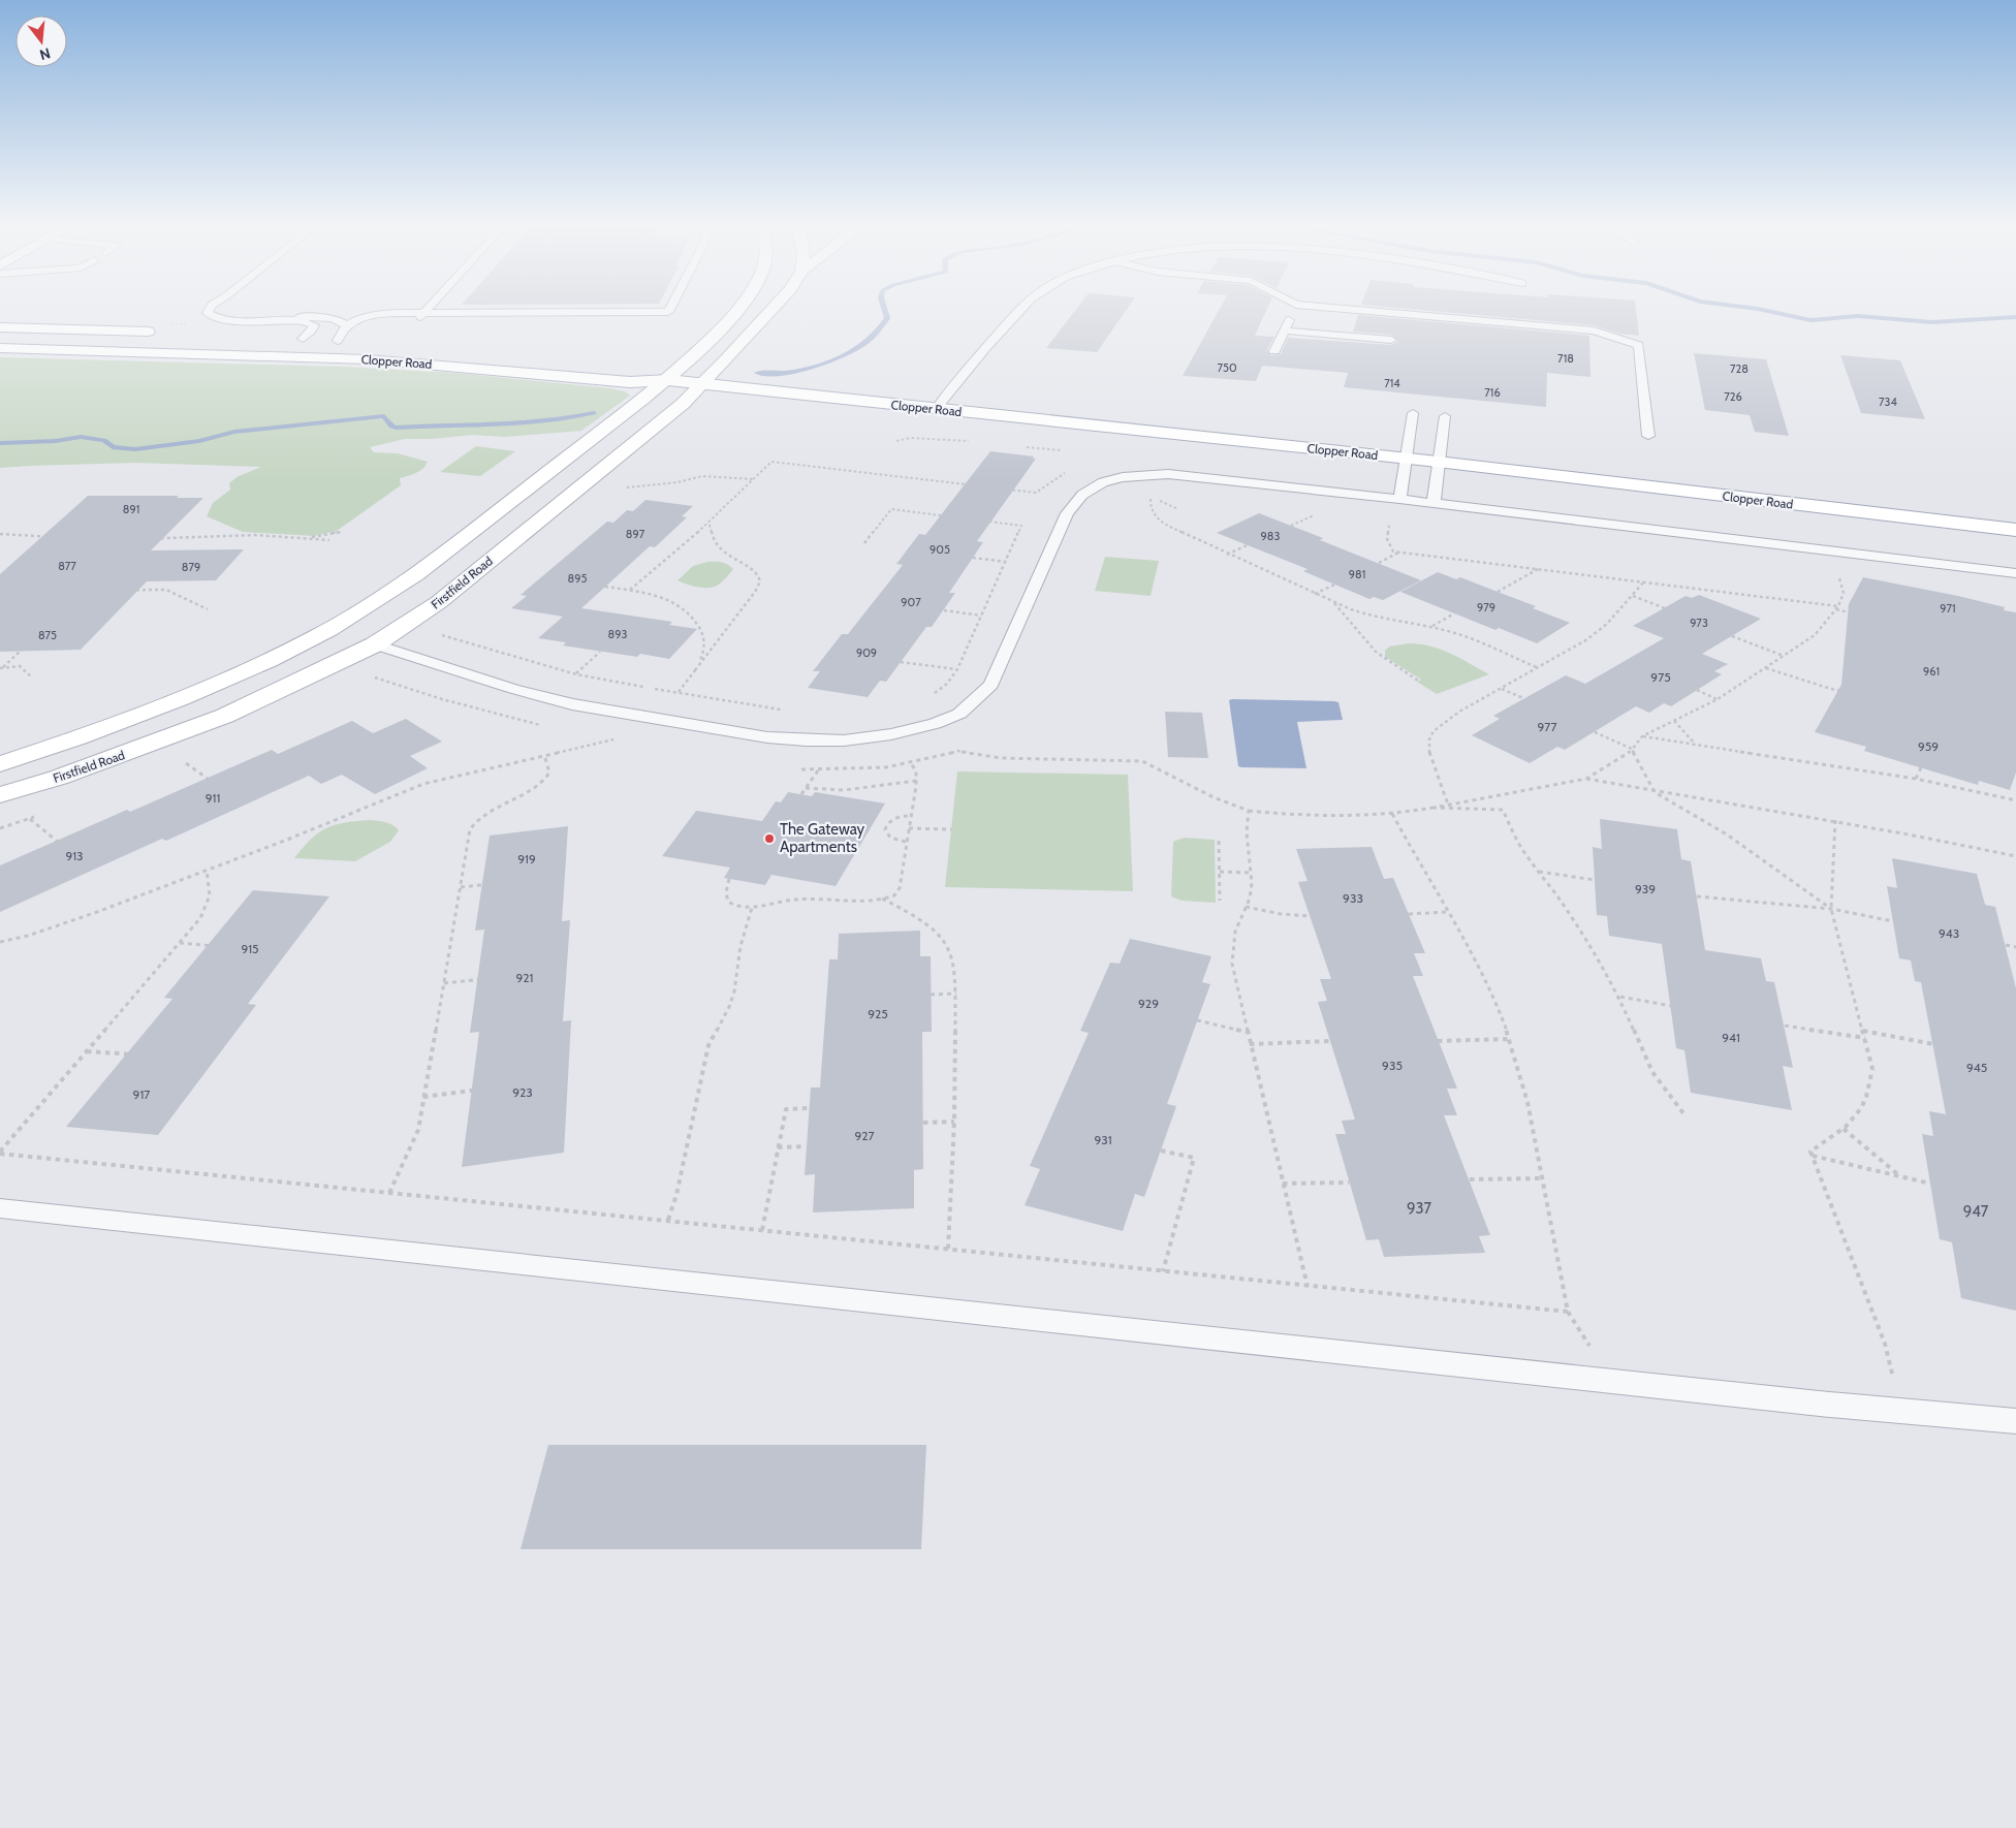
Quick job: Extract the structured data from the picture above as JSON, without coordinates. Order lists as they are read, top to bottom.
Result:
{
  "streets": {
    "street": ["Clopper Road", "Firstfield Road"]
  },
  "crossings": [
    ["Clopper Road", "Firstfield Road"]
  ],
  "places": ["The Gateway Apartments"],
  "house_numbers": [
    "718",
    "750",
    "728",
    "714",
    "716",
    "726",
    "734",
    "891",
    "897",
    "983",
    "905",
    "877",
    "879",
    "981",
    "895",
    "907",
    "979",
    "971",
    "973",
    "893",
    "875",
    "909",
    "961",
    "975",
    "977",
    "959",
    "911",
    "913",
    "919",
    "939",
    "933",
    "943",
    "915",
    "921",
    "929",
    "925",
    "941",
    "935",
    "945",
    "923",
    "917",
    "927",
    "931",
    "937",
    "947"
  ],
  "north": "bottom"
}
